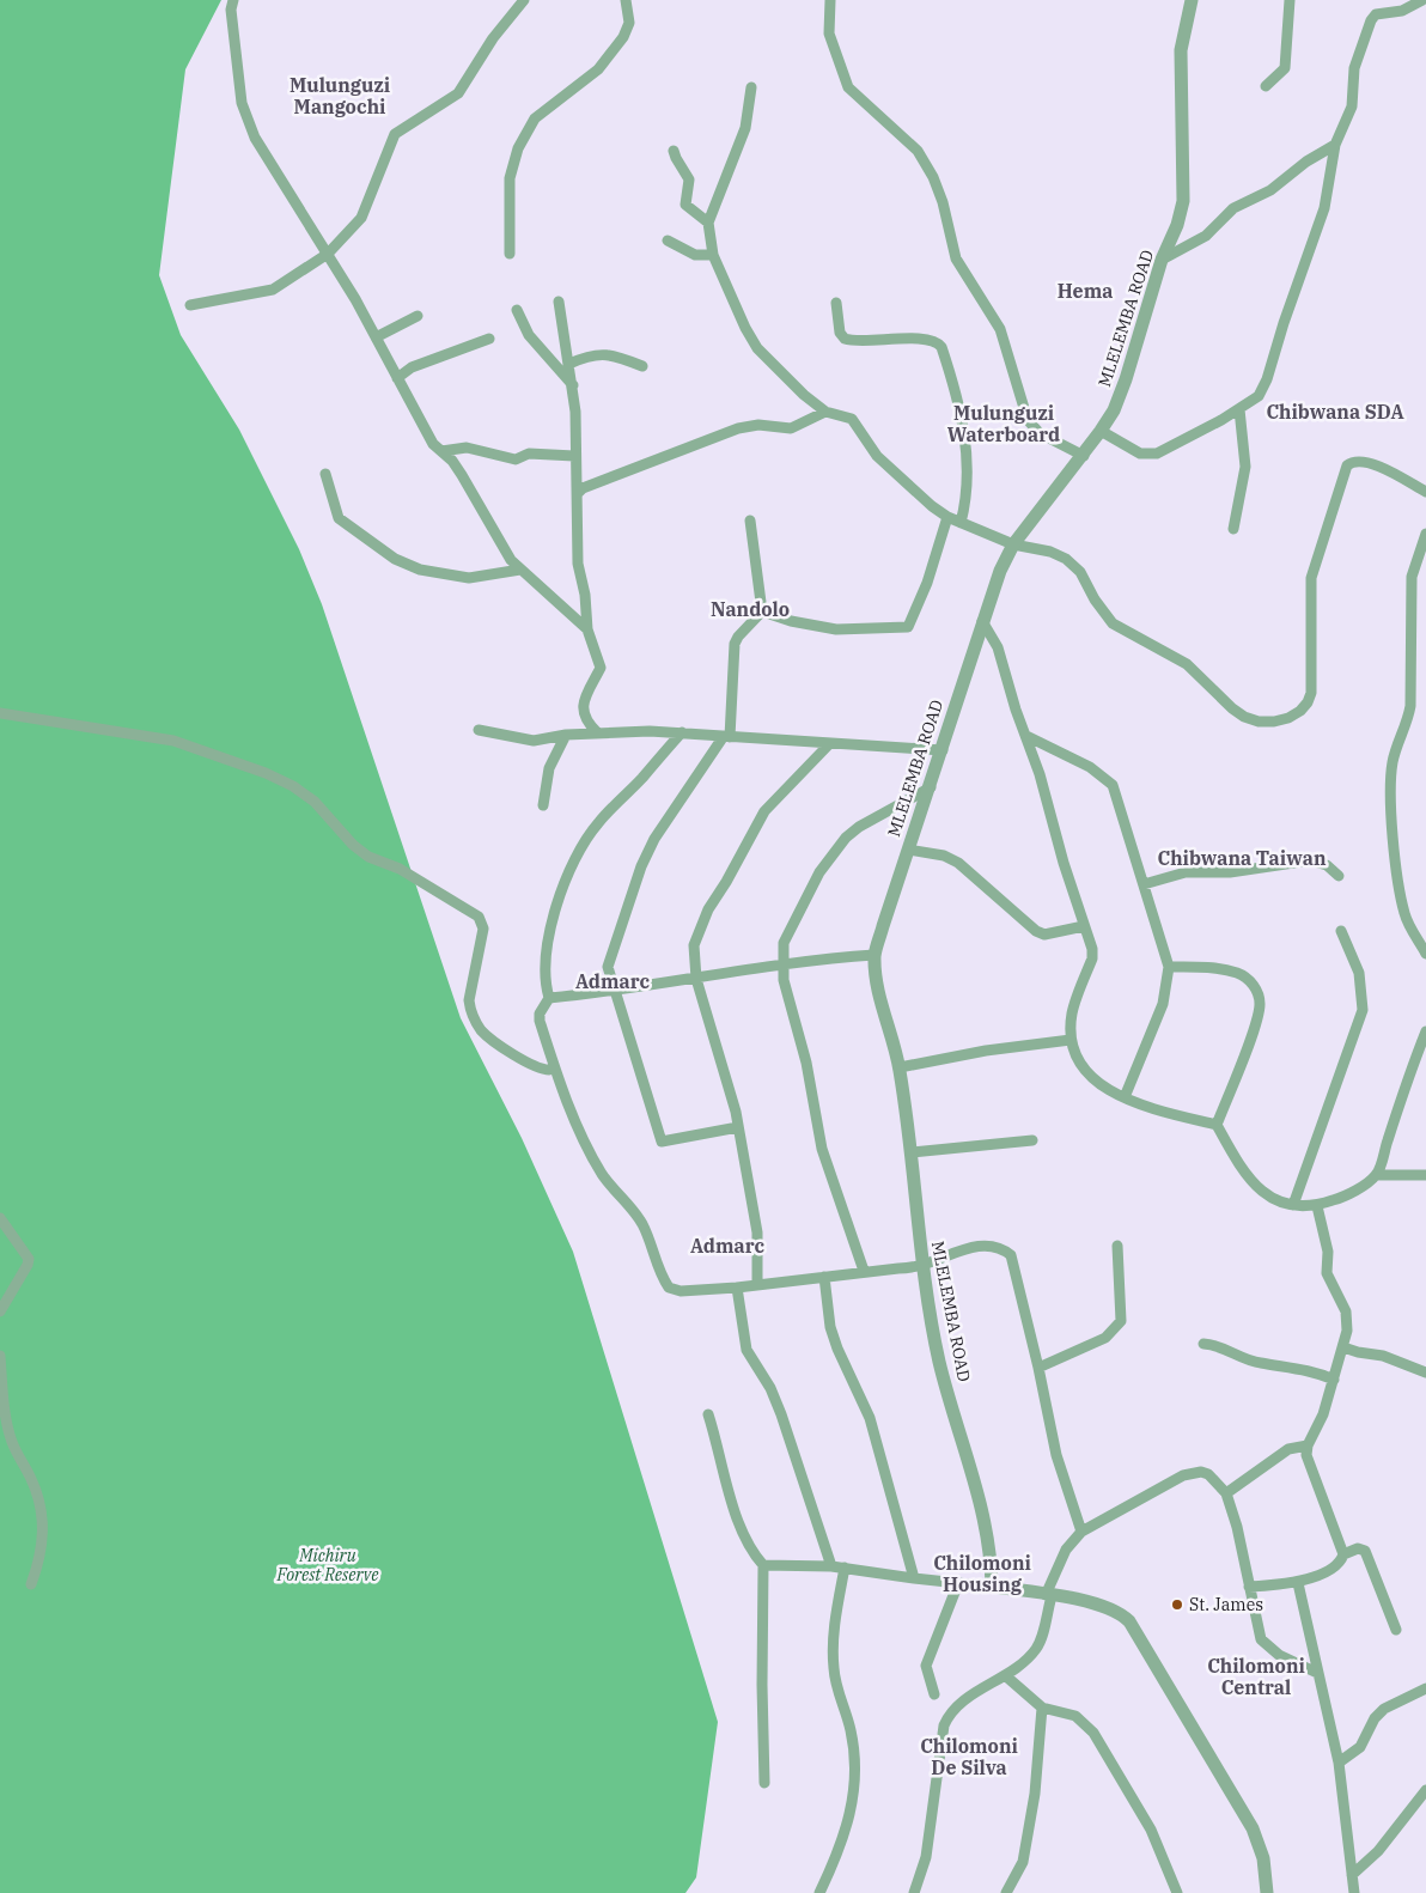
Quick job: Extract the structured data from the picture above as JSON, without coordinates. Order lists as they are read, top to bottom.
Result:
{
  "streets": {
    "street": ["MLELEMBA ROAD"]
  },
  "districts": [
    "Mulunguzi Mangochi",
    "Hema",
    "Chibwana SDA",
    "Mulunguzi Waterboard",
    "Nandolo",
    "Chibwana Taiwan",
    "Admarc",
    "Admarc",
    "Chilomoni Housing",
    "Chilomoni Central",
    "Chilomoni De Silva"
  ],
  "parks": ["Michiru Forest Reserve"],
  "places": ["St. James"]
}
